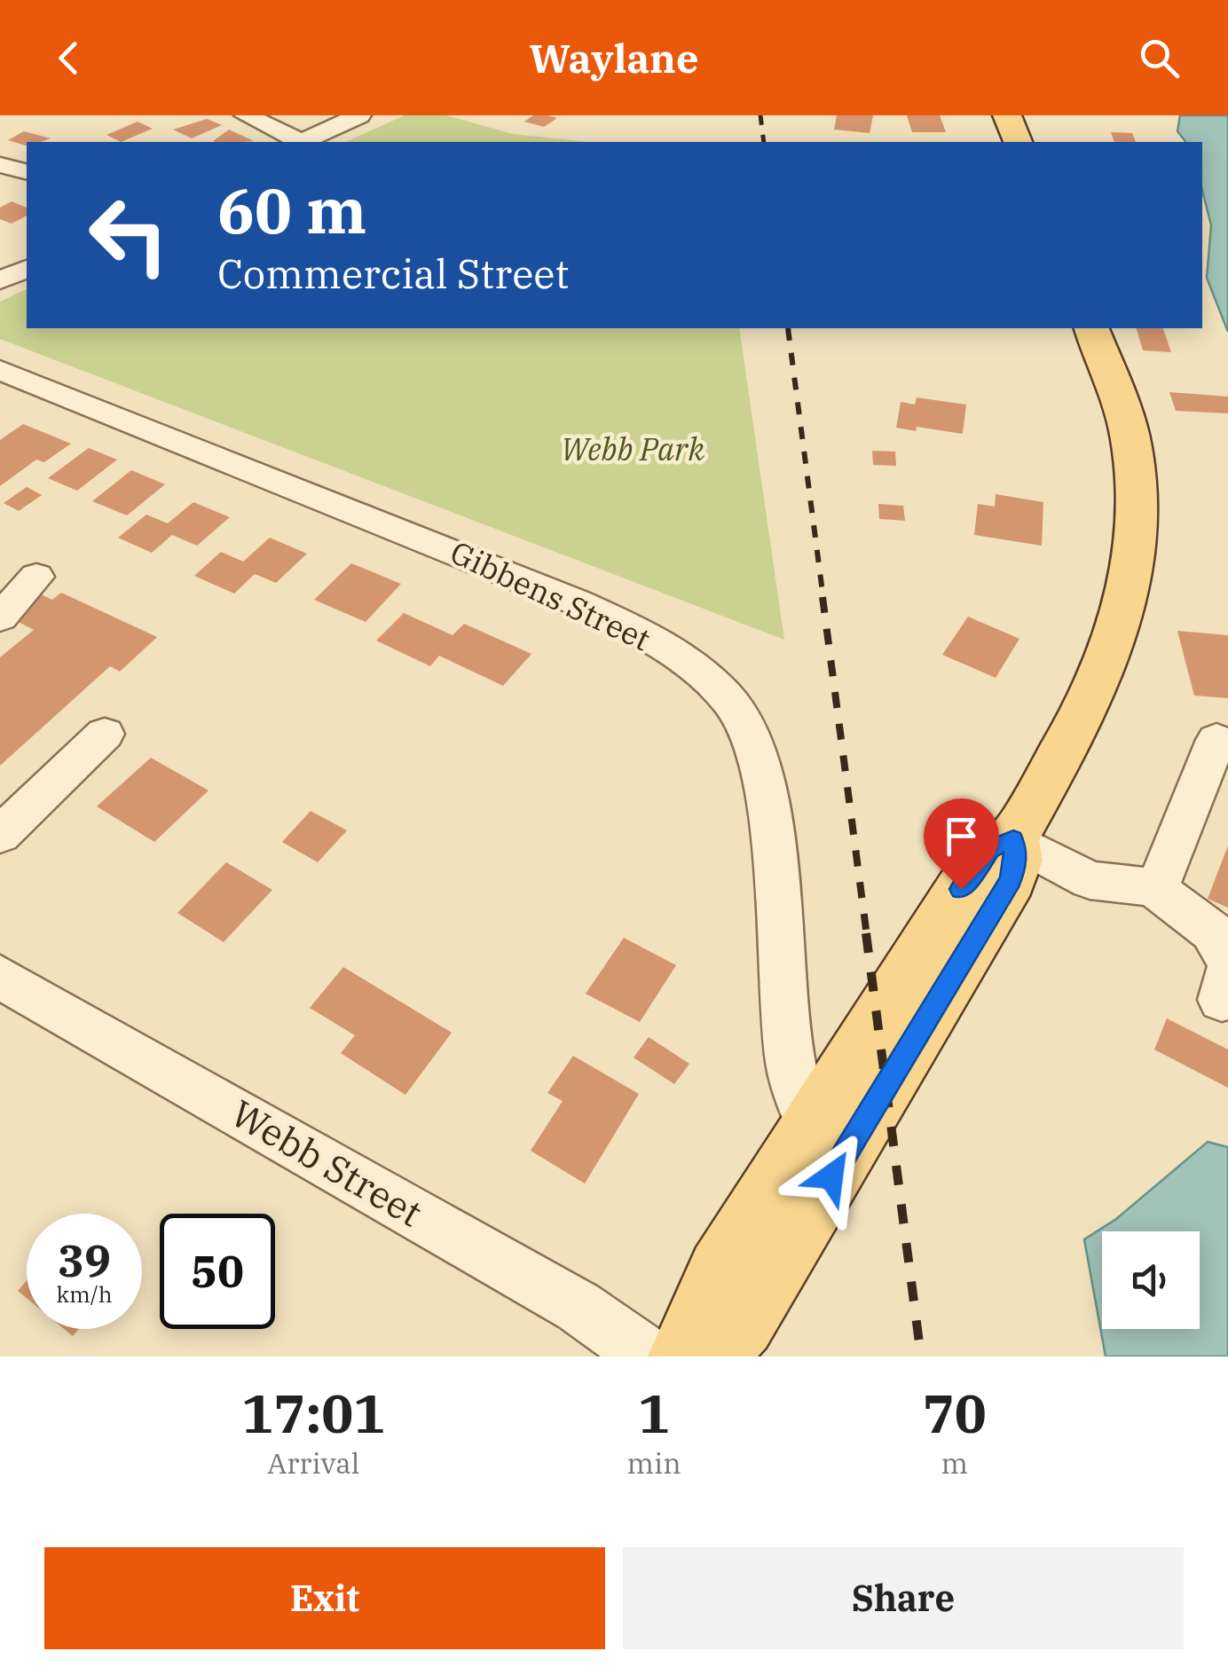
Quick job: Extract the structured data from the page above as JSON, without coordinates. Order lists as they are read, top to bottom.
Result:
{
  "streets": {
    "street": ["Gibbens Street", "Webb Street"]
  },
  "parks": ["Webb Park"],
  "page": {
    "header": "Waylane",
    "turn": ["60 m", "Commercial Street"],
    "speed": "39 km/h",
    "limit": "50",
    "eta": [
      "17:01",
      "Arrival",
      "1",
      "min",
      "70",
      "m"
    ],
    "buttons": ["Exit", "Share"]
  }
}
